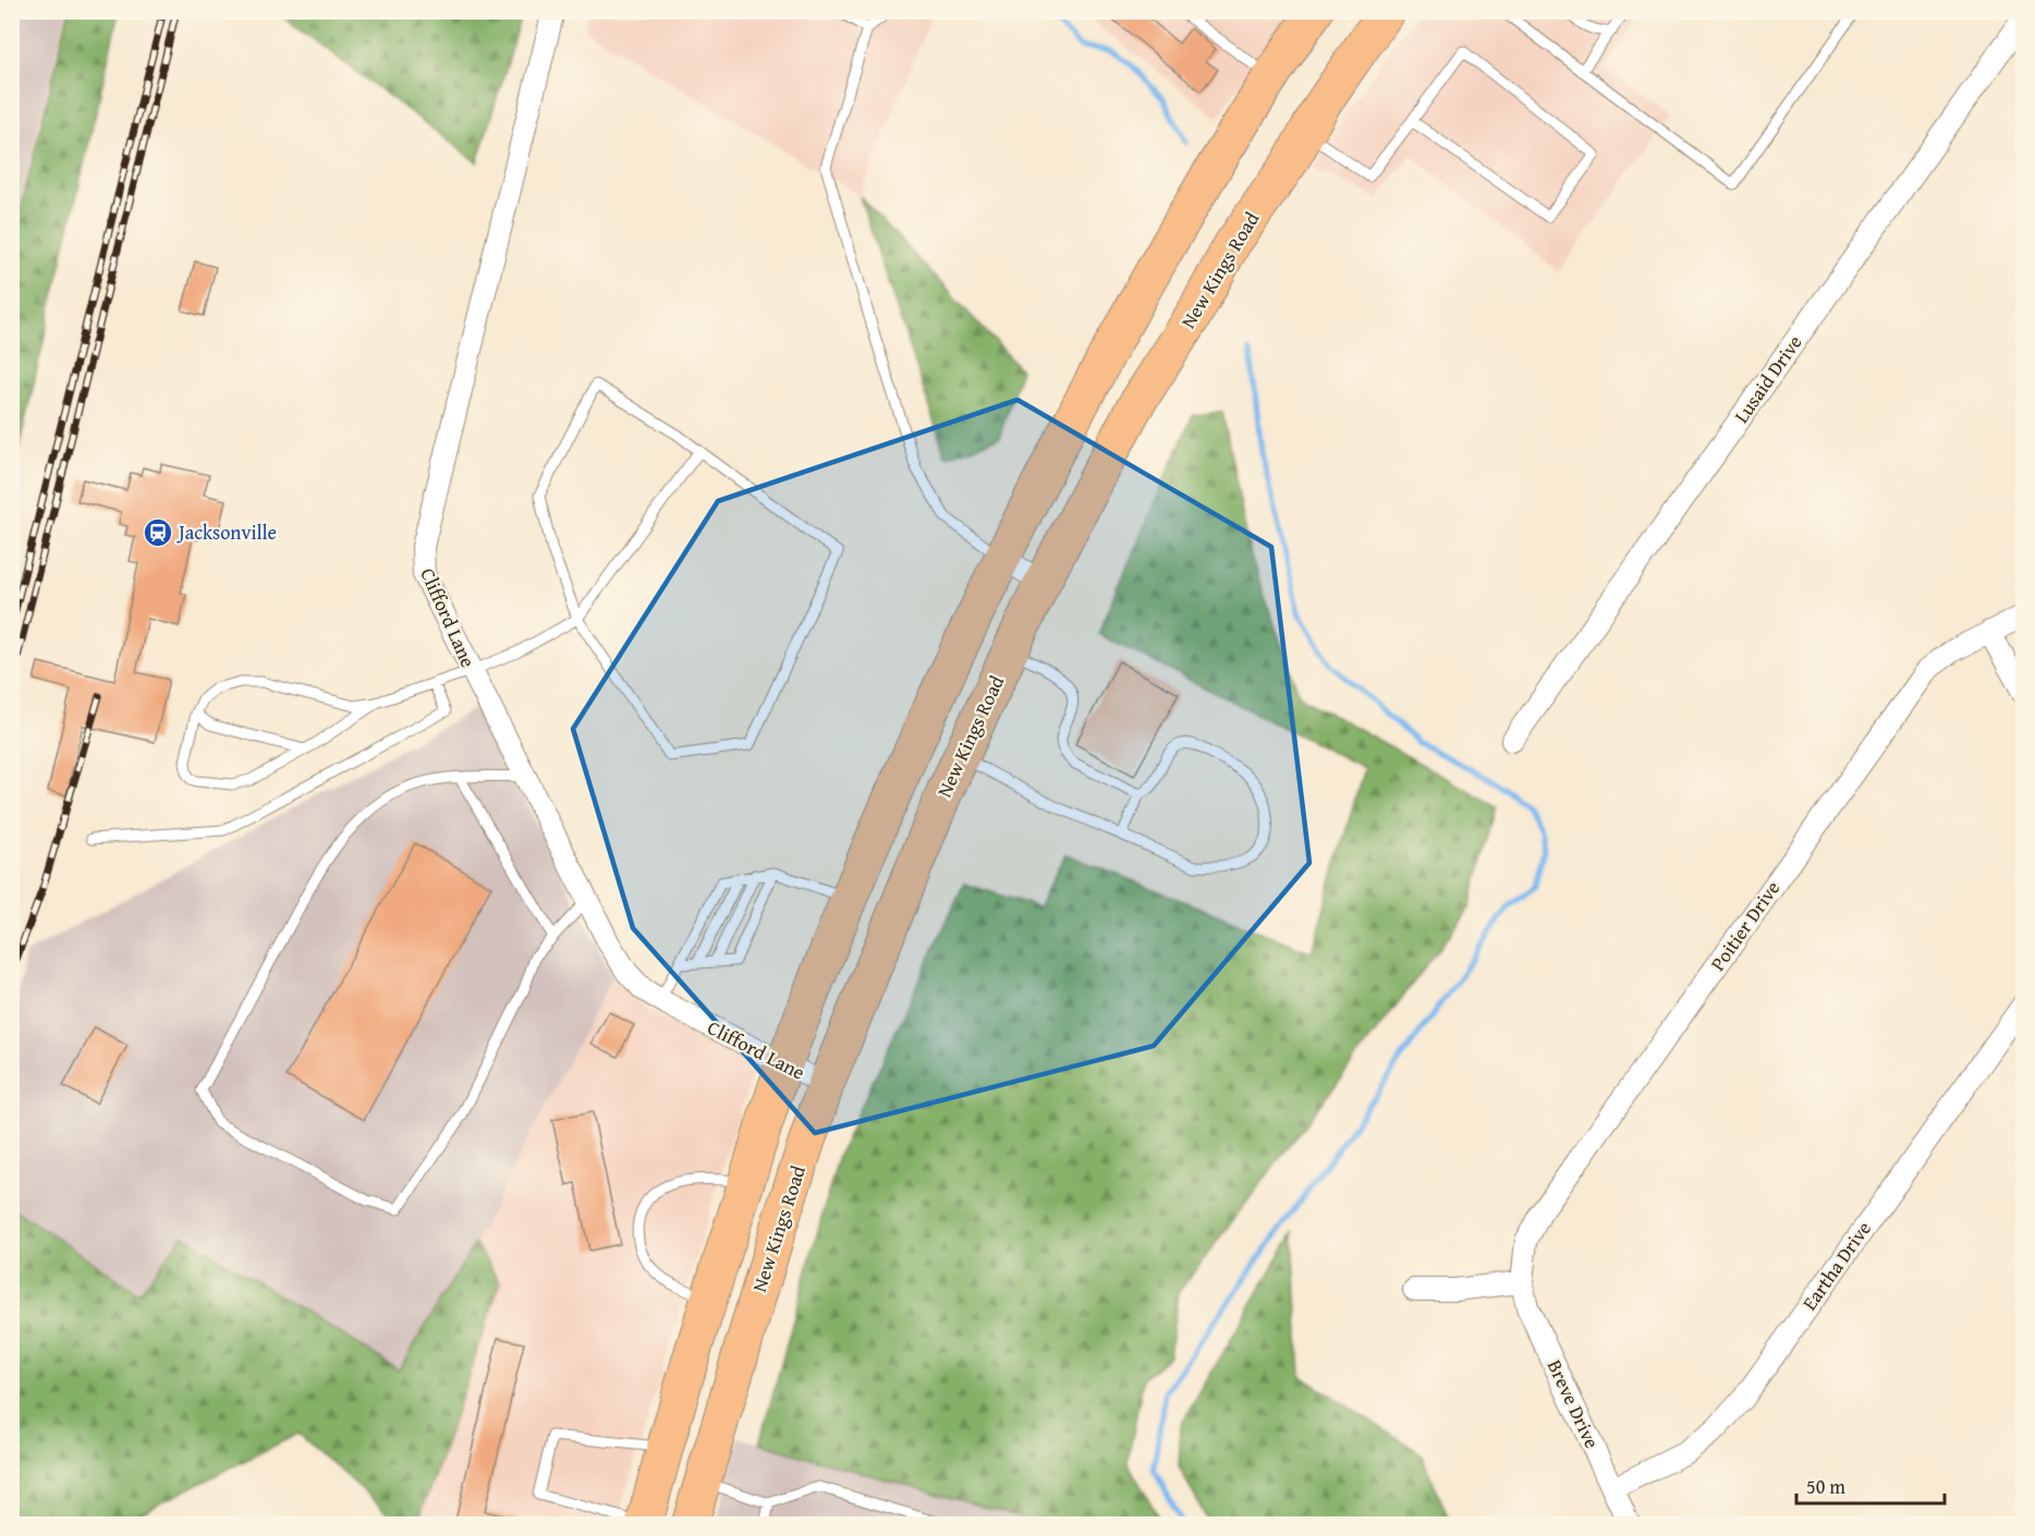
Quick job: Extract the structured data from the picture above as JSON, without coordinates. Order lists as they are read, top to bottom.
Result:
{
  "streets": {
    "highway": ["New Kings Road"],
    "street": [
      "Lusaid Drive",
      "Clifford Lane",
      "Poitier Drive",
      "Eartha Drive",
      "Breve Drive"
    ]
  },
  "crossings": [
    ["New Kings Road", "Clifford Lane"],
    ["Poitier Drive", "Breve Drive"],
    ["Eartha Drive", "Breve Drive"]
  ],
  "places": {
    "station": ["Jacksonville"]
  },
  "scale_bar": "50 m"
}
